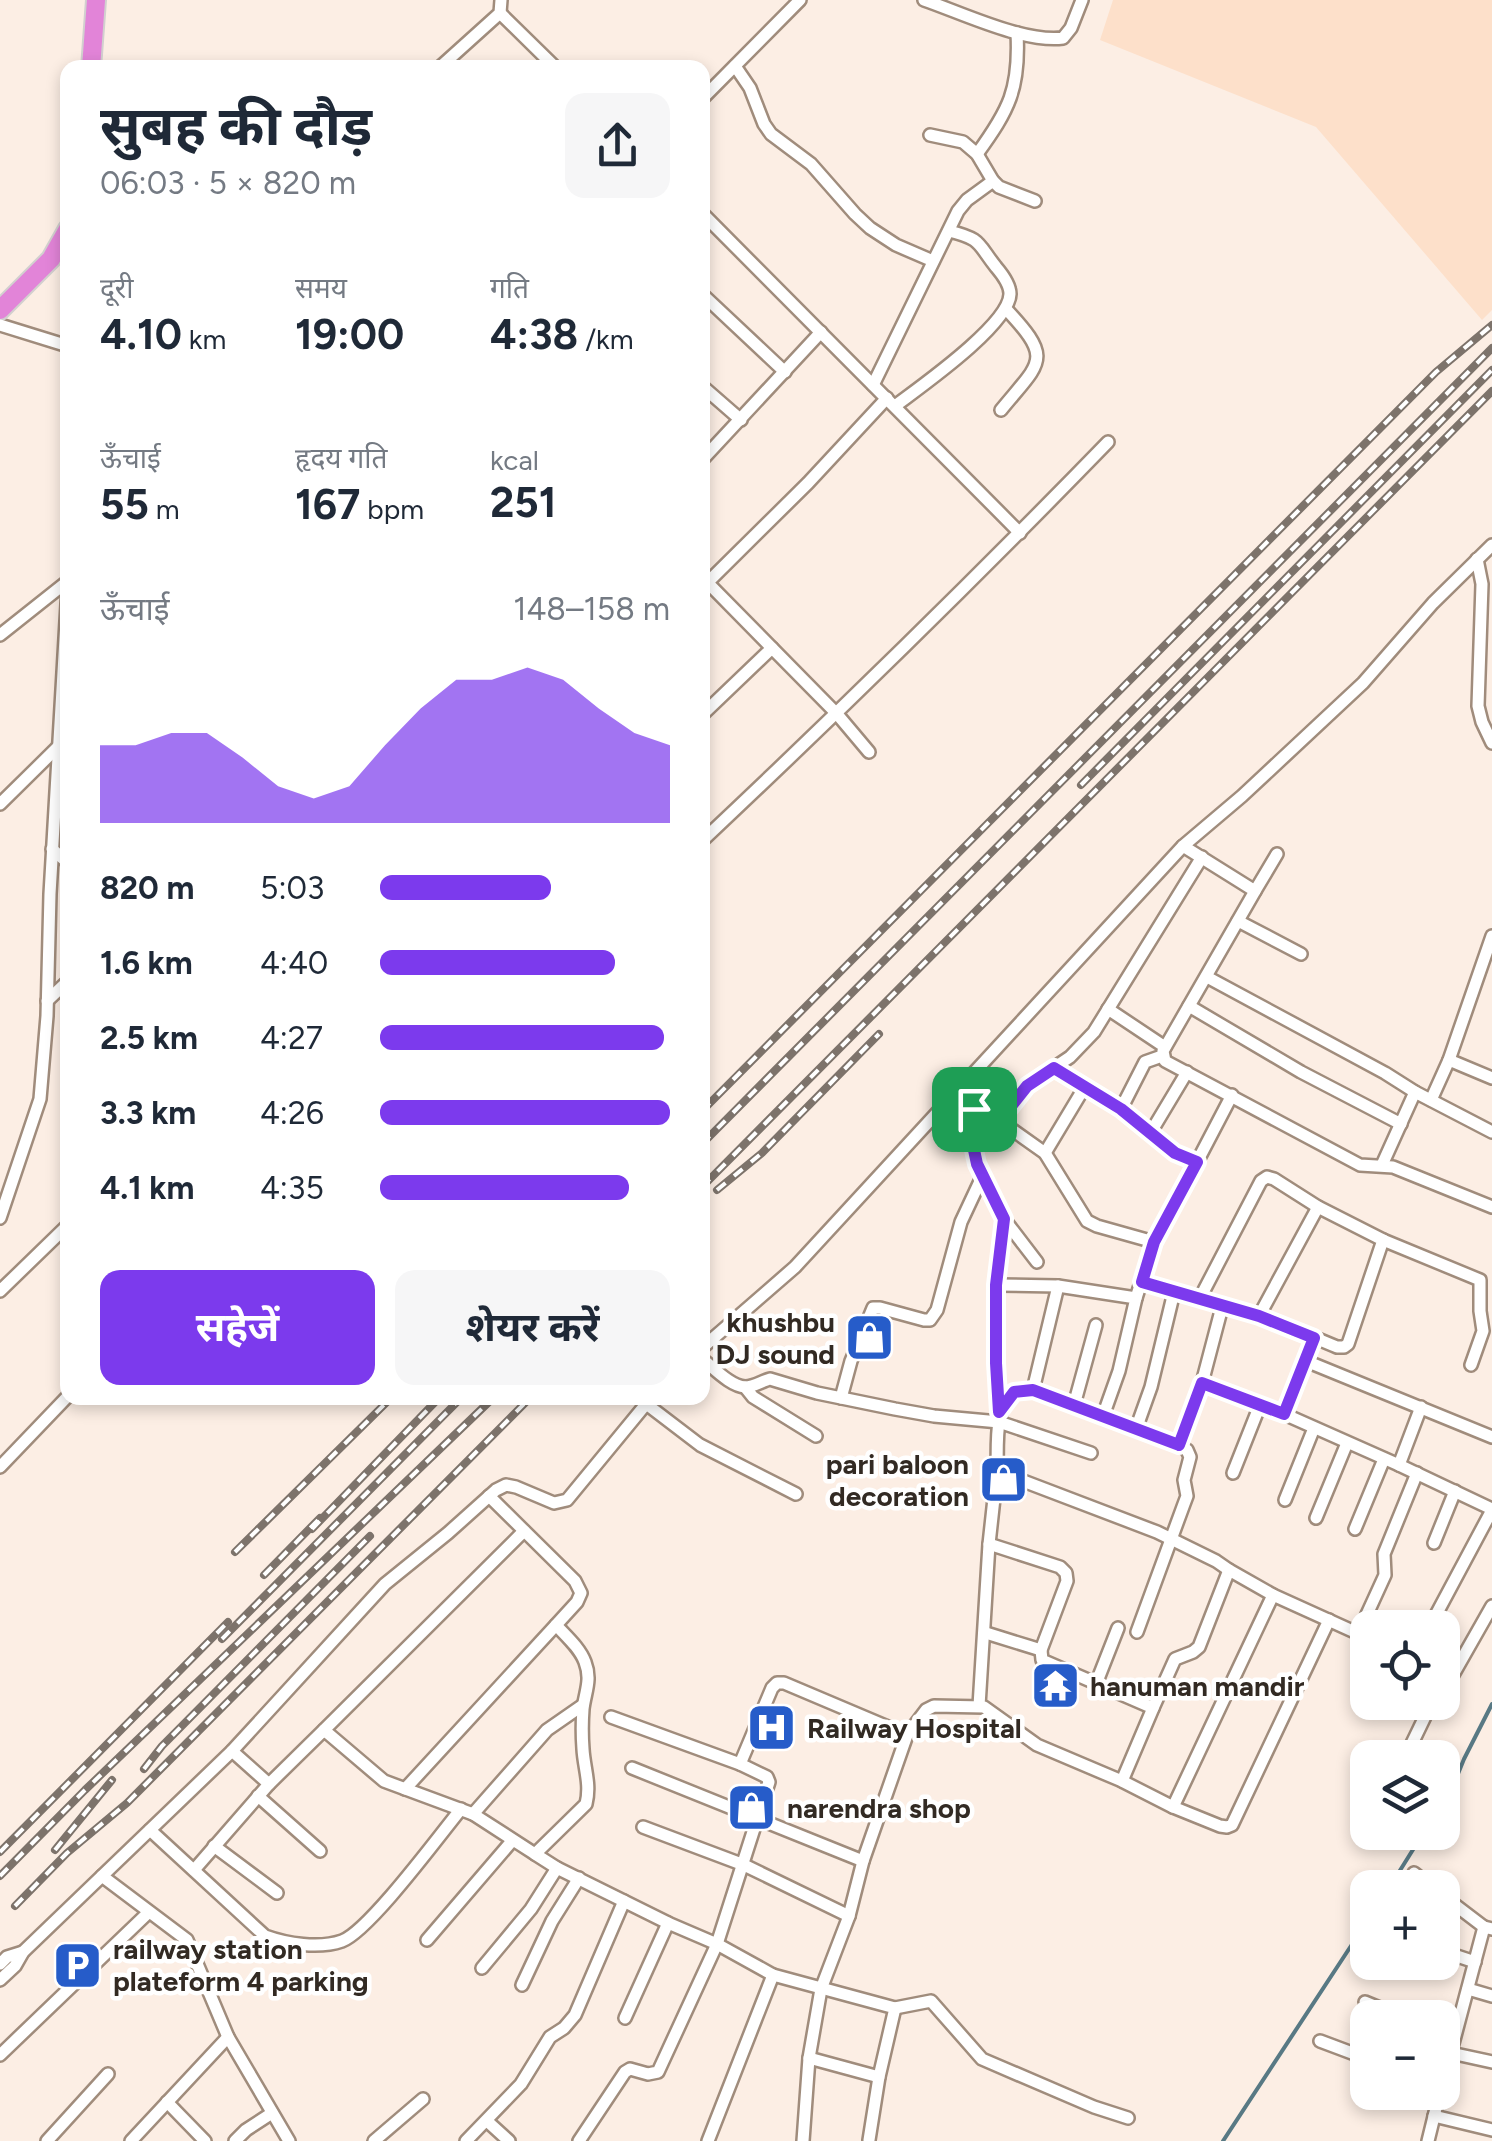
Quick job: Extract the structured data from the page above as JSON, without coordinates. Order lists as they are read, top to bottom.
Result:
{
  "places": {
    "shop": ["khushbu DJ sound", "pari baloon decoration", "narendra shop"],
    "temple": ["hanuman mandir"],
    "hospital": ["Railway Hospital"],
    "parking": ["railway station plateform 4 parking"]
  },
  "page": {
    "heading": ["सुबह की दौड़", "06:03 · 5 × 820 m"],
    "stats": [
      ["दूरी", "4.10 km"],
      ["समय", "19:00"],
      ["गति", "4:38 /km"],
      ["ऊँचाई", "55 m"],
      ["हृदय गति", "167 bpm"],
      ["kcal", "251"]
    ],
    "chart": ["ऊँचाई", "148–158 m"],
    "list": [
      {
        "name": "820 m",
        "note": "5:03"
      },
      {
        "name": "1.6 km",
        "note": "4:40"
      },
      {
        "name": "2.5 km",
        "note": "4:27"
      },
      {
        "name": "3.3 km",
        "note": "4:26"
      },
      {
        "name": "4.1 km",
        "note": "4:35"
      }
    ],
    "buttons": ["सहेजें", "शेयर करें"],
    "map_buttons": ["+", "−"]
  }
}
